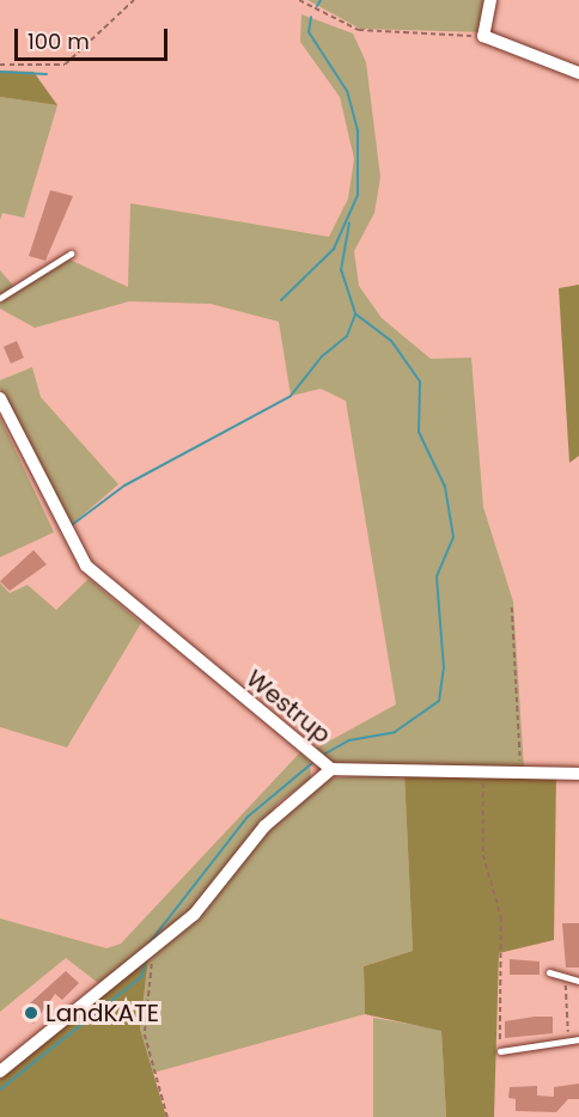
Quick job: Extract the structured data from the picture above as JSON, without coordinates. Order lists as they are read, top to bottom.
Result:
{
  "streets": {
    "street": ["Westrup"]
  },
  "places": ["LandKATE"],
  "scale_bar": "100 m"
}
